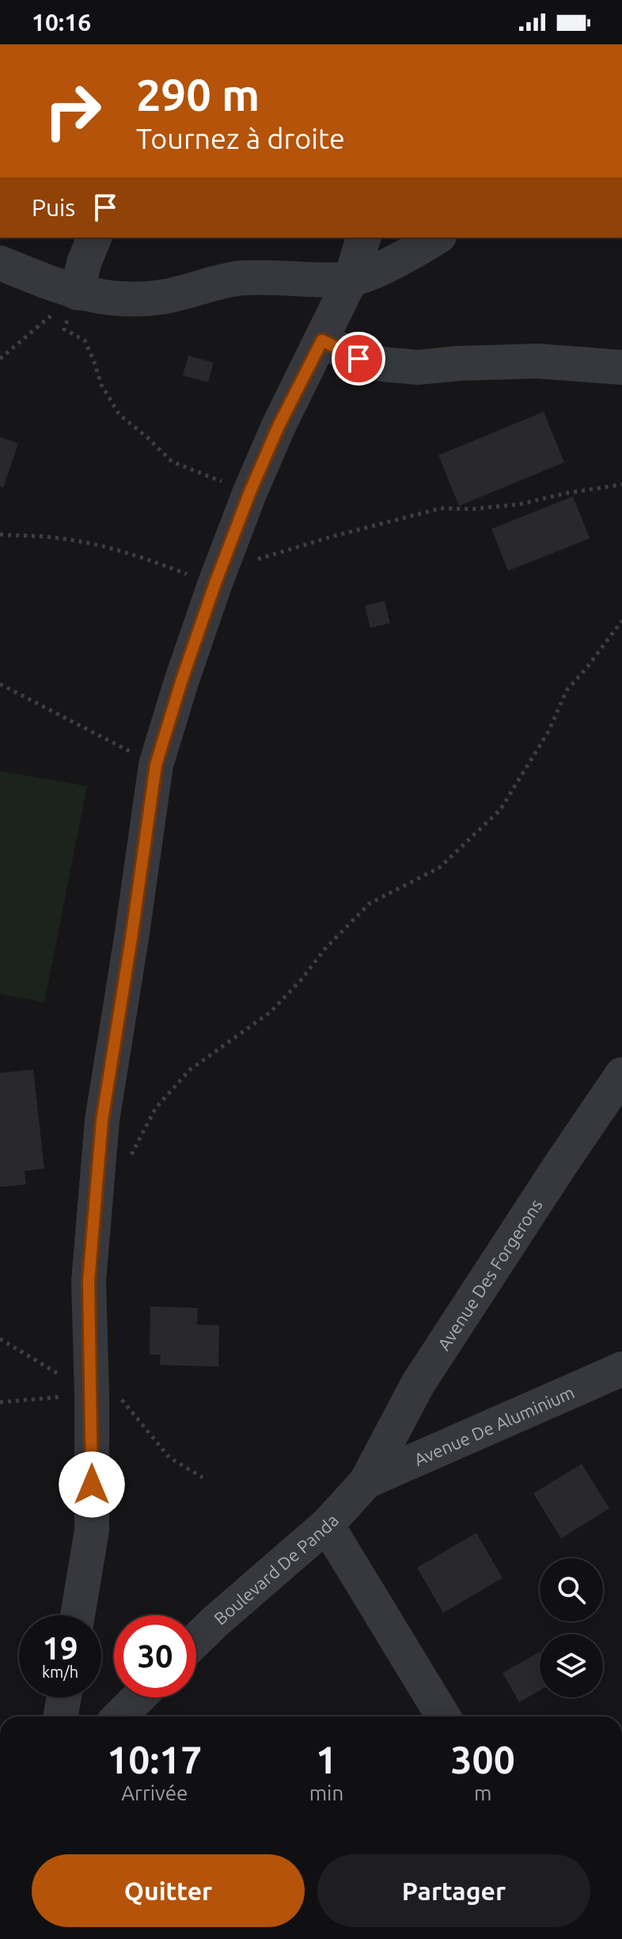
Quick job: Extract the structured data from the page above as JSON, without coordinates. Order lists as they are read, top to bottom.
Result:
{
  "streets": {
    "street": ["Avenue Des Forgerons", "Avenue De Aluminium", "Boulevard De Panda"]
  },
  "crossings": [
    ["Avenue Des Forgerons", "Avenue De Aluminium"],
    ["Avenue Des Forgerons", "Boulevard De Panda"],
    ["Avenue De Aluminium", "Boulevard De Panda"]
  ],
  "page": {
    "status": "10:16",
    "turn": ["290 m", "Tournez à droite"],
    "then": "Puis",
    "speed": "19 km/h",
    "limit": "30",
    "eta": [
      "10:17",
      "Arrivée",
      "1",
      "min",
      "300",
      "m"
    ],
    "buttons": ["Quitter", "Partager"]
  }
}
